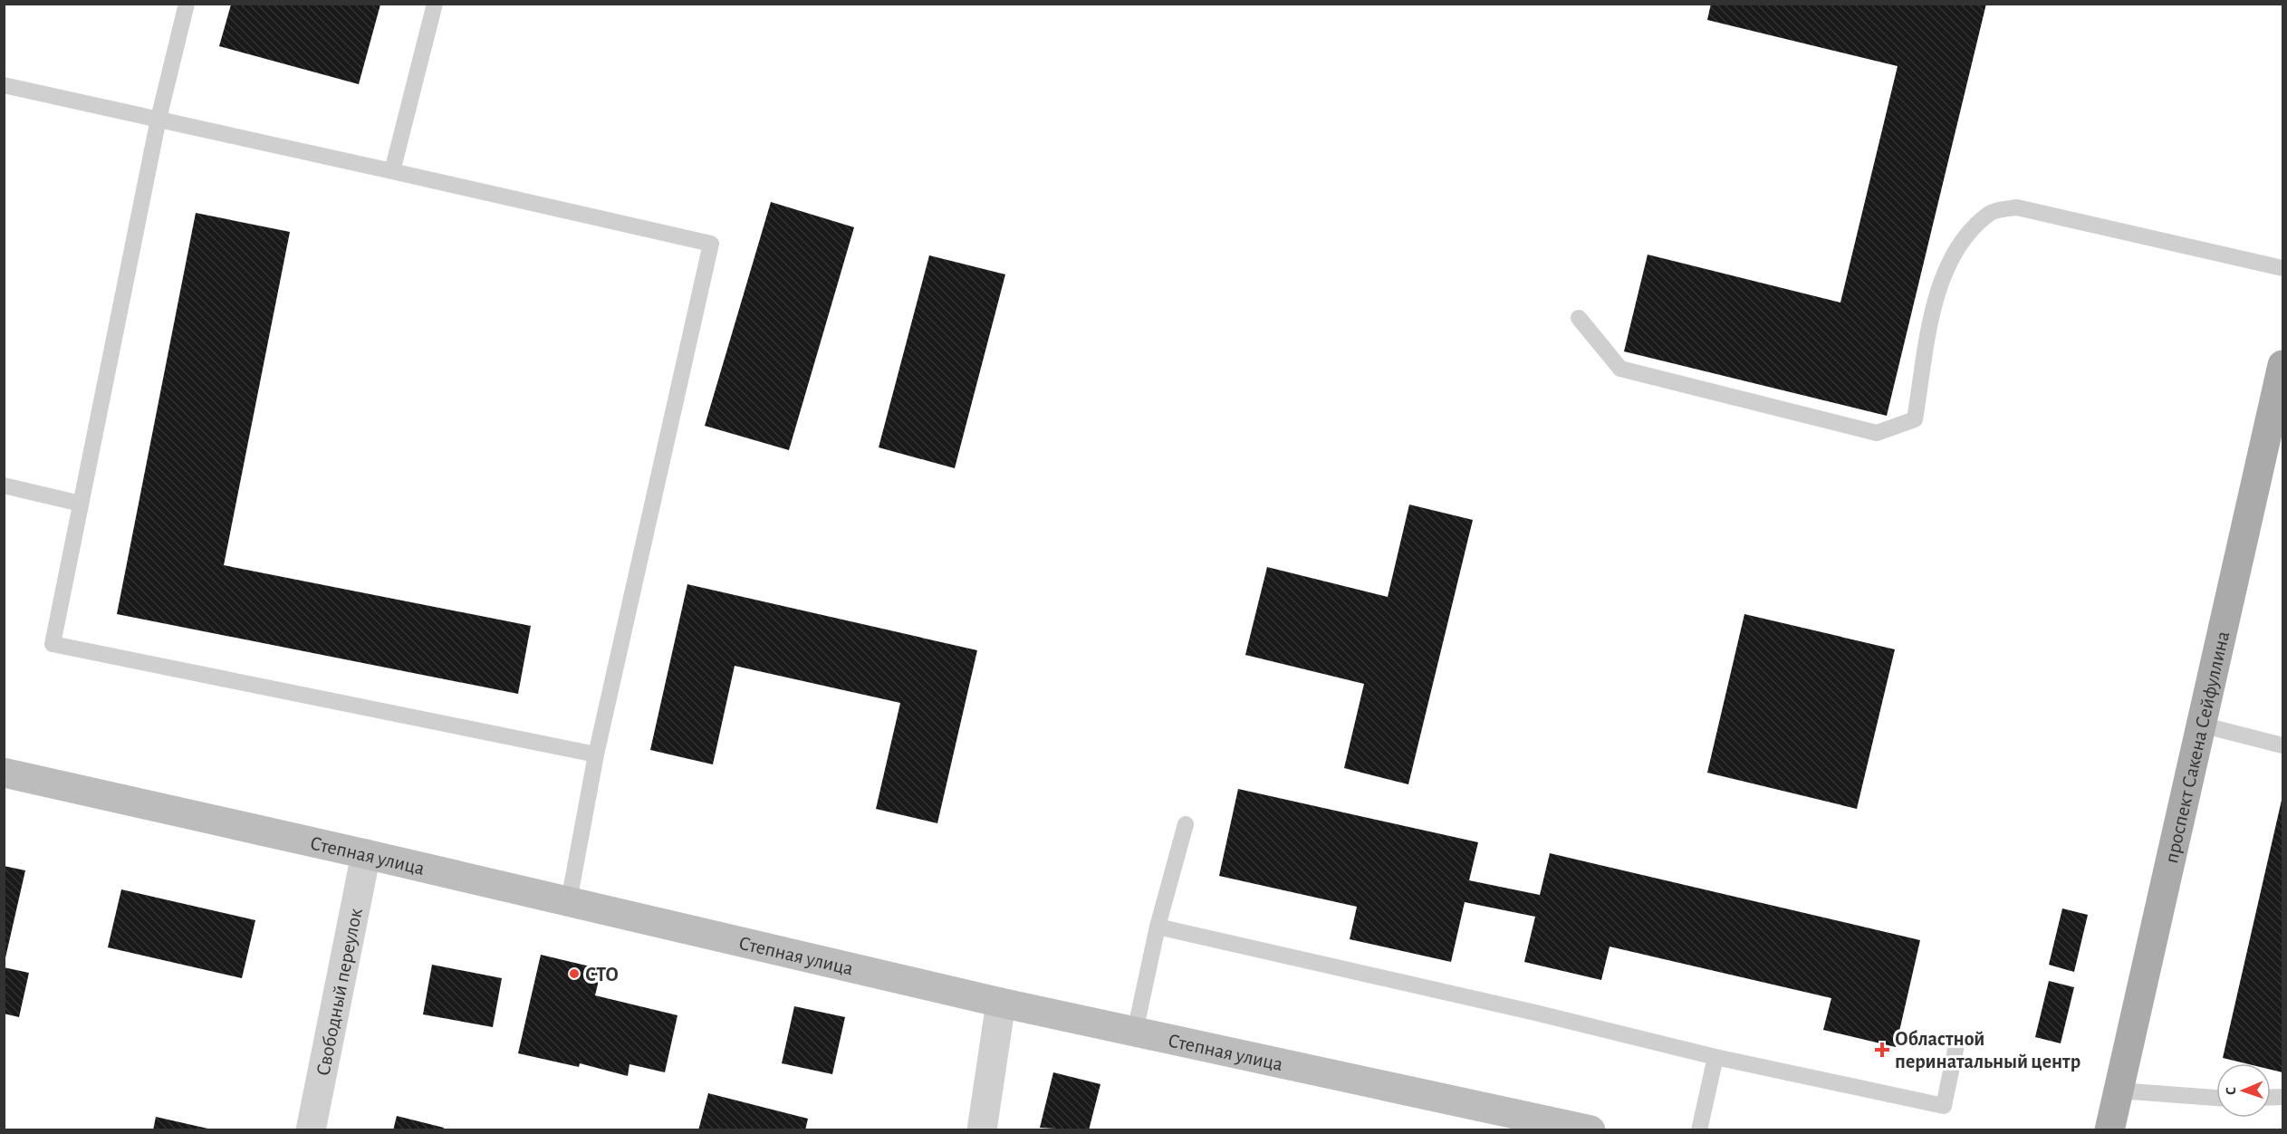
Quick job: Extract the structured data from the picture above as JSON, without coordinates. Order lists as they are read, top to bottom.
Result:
{
  "streets": {
    "main road": ["проспект Сакена Сейфуллина", "Степная улица"],
    "street": ["Свободный переулок"]
  },
  "crossings": [
    ["Степная улица", "Свободный переулок"]
  ],
  "places": {
    "other": ["СТО"],
    "health": ["Областной перинатальный центр"]
  },
  "north": "left"
}
